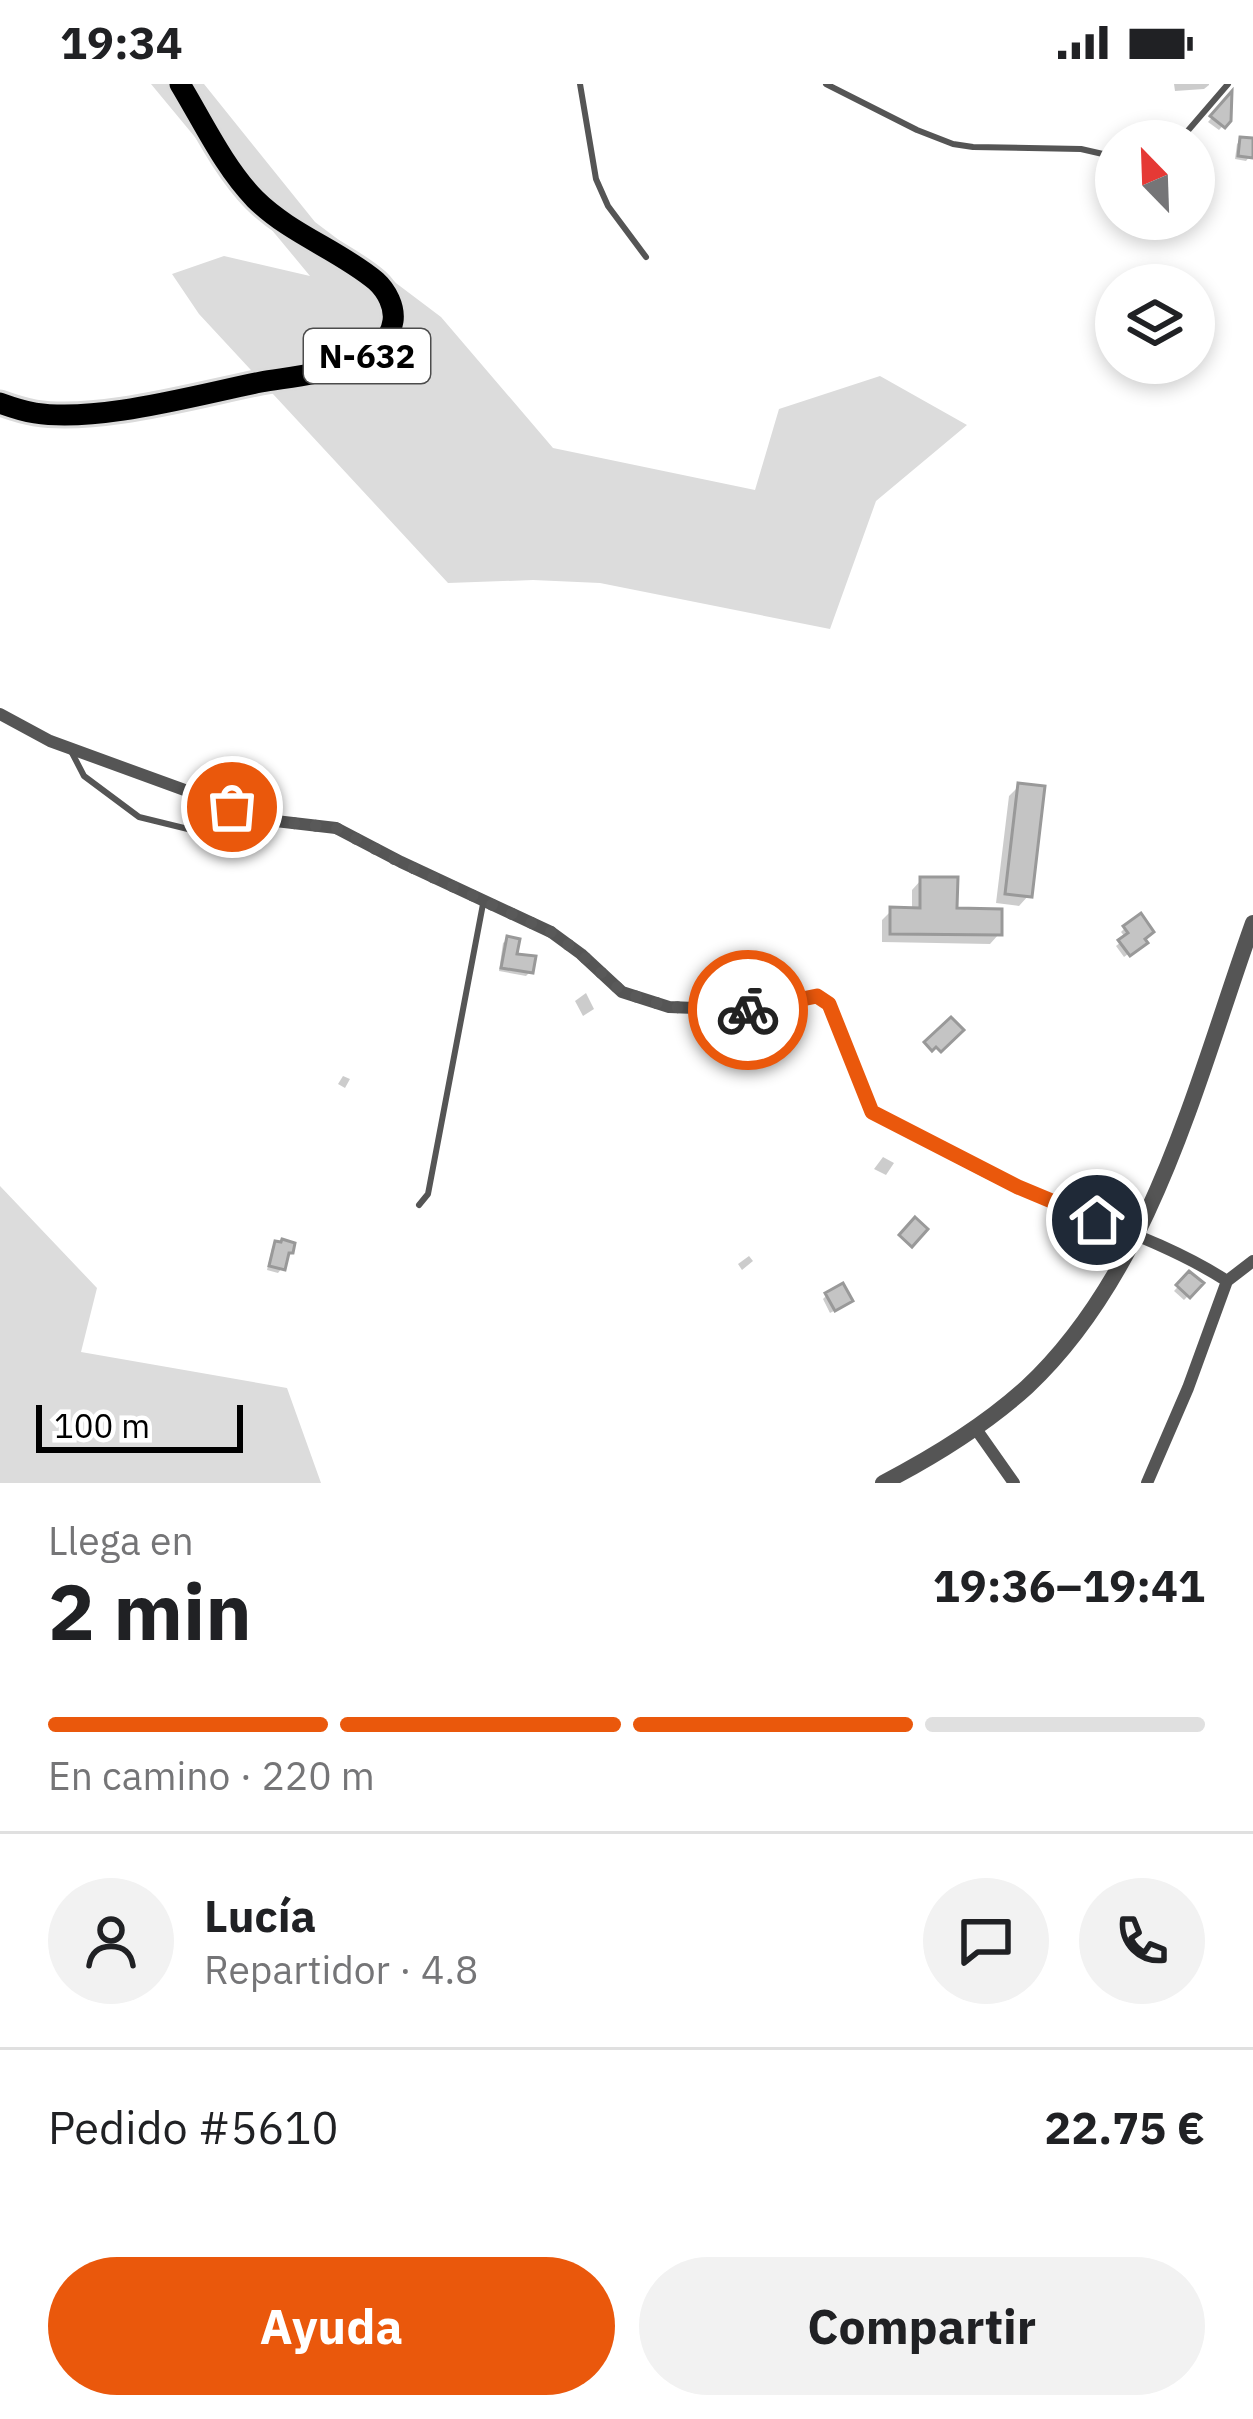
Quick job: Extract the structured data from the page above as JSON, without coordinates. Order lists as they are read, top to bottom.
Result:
{
  "streets": {
    "highway": ["N-632"]
  },
  "scale_bar": "100 m",
  "north": "top left",
  "page": {
    "status": "19:34",
    "scale": "100 m",
    "heading": ["2 min", "Llega en", "19:36–19:41"],
    "panel": [
      "Lucía",
      "Repartidor · 4.8",
      "Pedido #5610",
      "22.75 €"
    ],
    "bar": "En camino · 220 m",
    "buttons": ["Ayuda", "Compartir"]
  }
}
